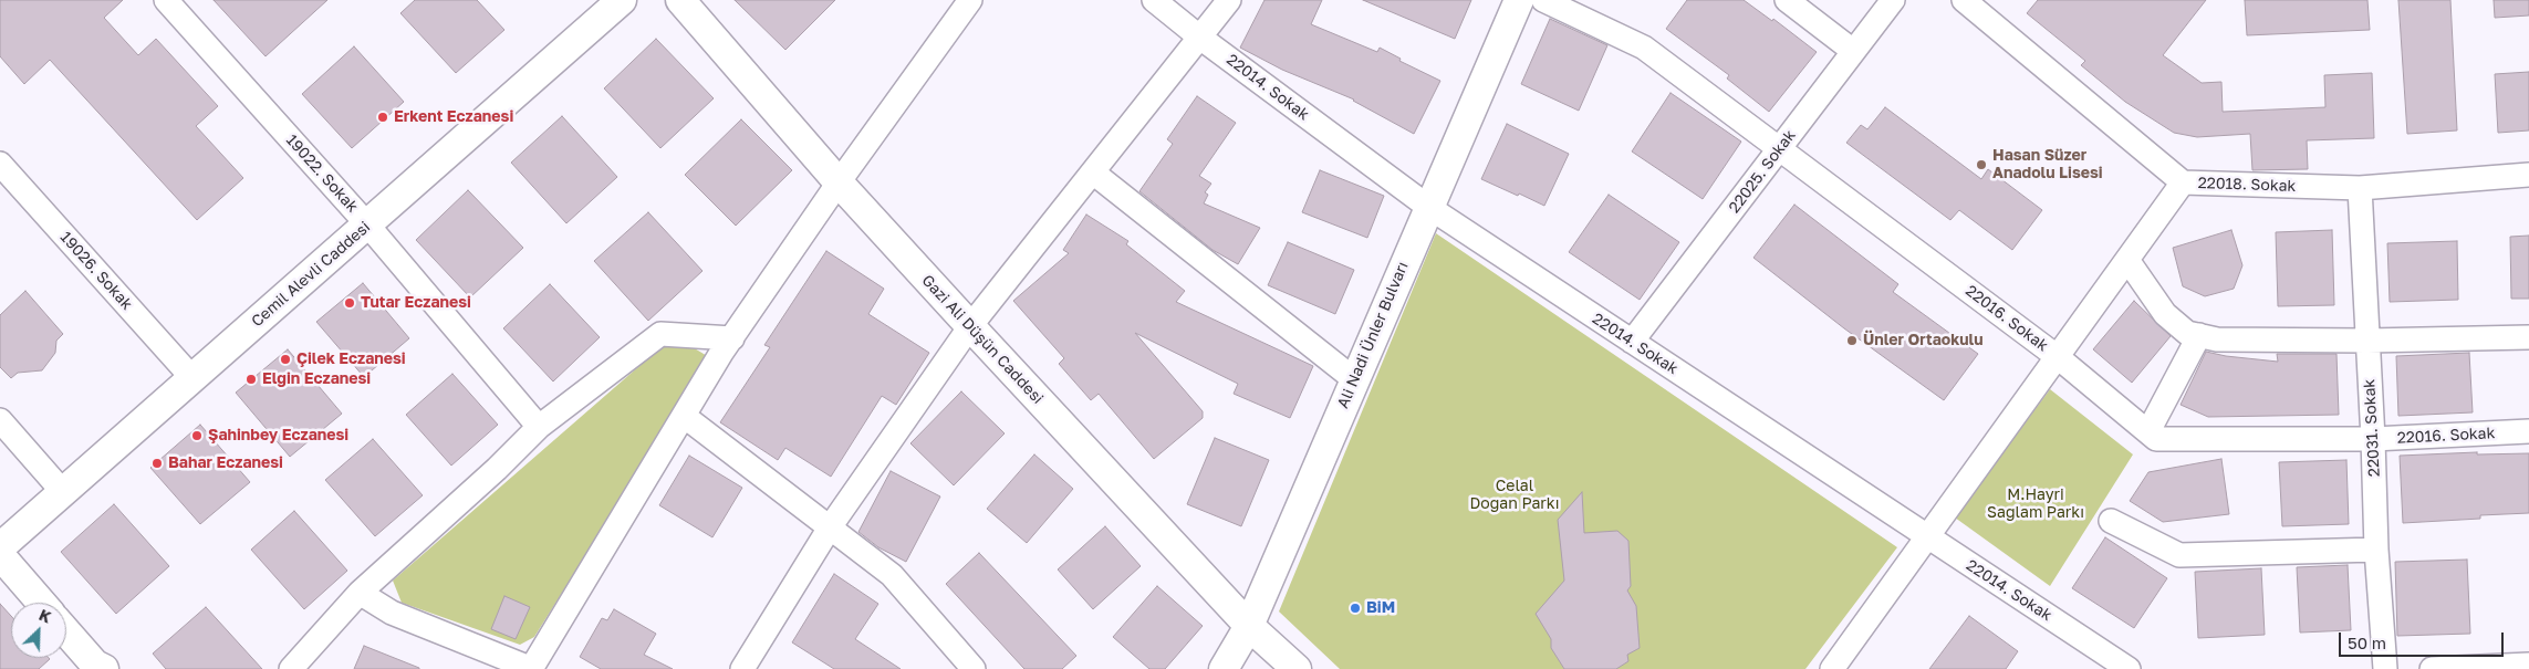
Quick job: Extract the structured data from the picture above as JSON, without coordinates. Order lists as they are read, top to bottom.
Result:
{
  "streets": {
    "street": [
      "22014. Sokak",
      "22025. Sokak",
      "19022. Sokak",
      "22018. Sokak",
      "19026. Sokak",
      "Cemil Alevli Caddesi",
      "22016. Sokak",
      "Ali Nadi Ünler Bulvarı",
      "Gazi Ali Düşün Caddesi",
      "22031. Sokak"
    ]
  },
  "crossings": [
    ["22014. Sokak", "22025. Sokak"],
    ["22014. Sokak", "Ali Nadi Ünler Bulvarı"],
    ["22025. Sokak", "22016. Sokak"],
    ["19022. Sokak", "Cemil Alevli Caddesi"],
    ["22018. Sokak", "22031. Sokak"],
    ["19026. Sokak", "Cemil Alevli Caddesi"],
    ["22016. Sokak", "22031. Sokak"],
    ["Ali Nadi Ünler Bulvarı", "Gazi Ali Düşün Caddesi"]
  ],
  "parks": ["Celal Doğan Parkı", "M.Hayri Sağlam Parkı"],
  "places": [
    "Erkent Eczanesi",
    "Hasan Süzer Anadolu Lisesi",
    "Tutar Eczanesi",
    "Ünler Ortaokulu",
    "Çilek Eczanesi",
    "Elgin Eczanesi",
    "Şahinbey Eczanesi",
    "Bahar Eczanesi",
    "BiM"
  ],
  "scale_bar": "50 m",
  "north": "top right"
}
